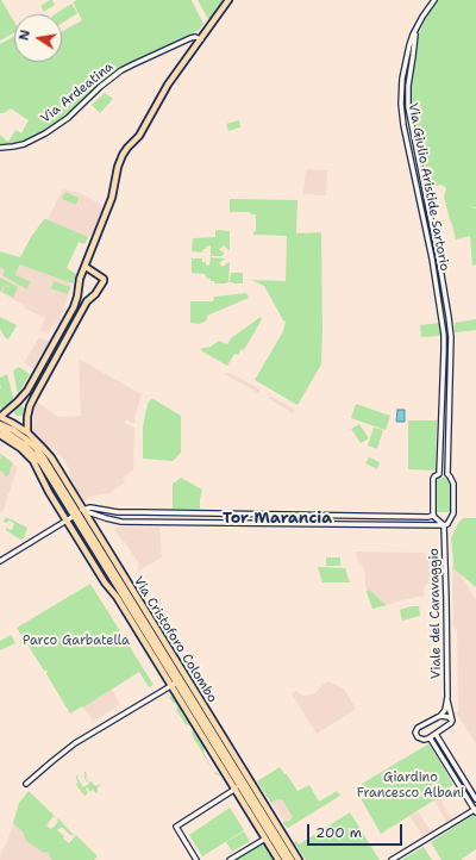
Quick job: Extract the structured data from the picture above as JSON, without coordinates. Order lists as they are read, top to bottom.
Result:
{
  "streets": {
    "main road": ["Via Cristoforo Colombo"],
    "street": ["Via Ardeatina", "Via Giulio Aristide Sartorio", "Viale del Caravaggio"]
  },
  "crossings": [
    ["Via Giulio Aristide Sartorio", "Viale del Caravaggio"]
  ],
  "districts": ["Tor Marancia"],
  "parks": ["Parco Garbatella", "Giardino Francesco Albani"],
  "scale_bar": "200 m",
  "north": "left"
}
